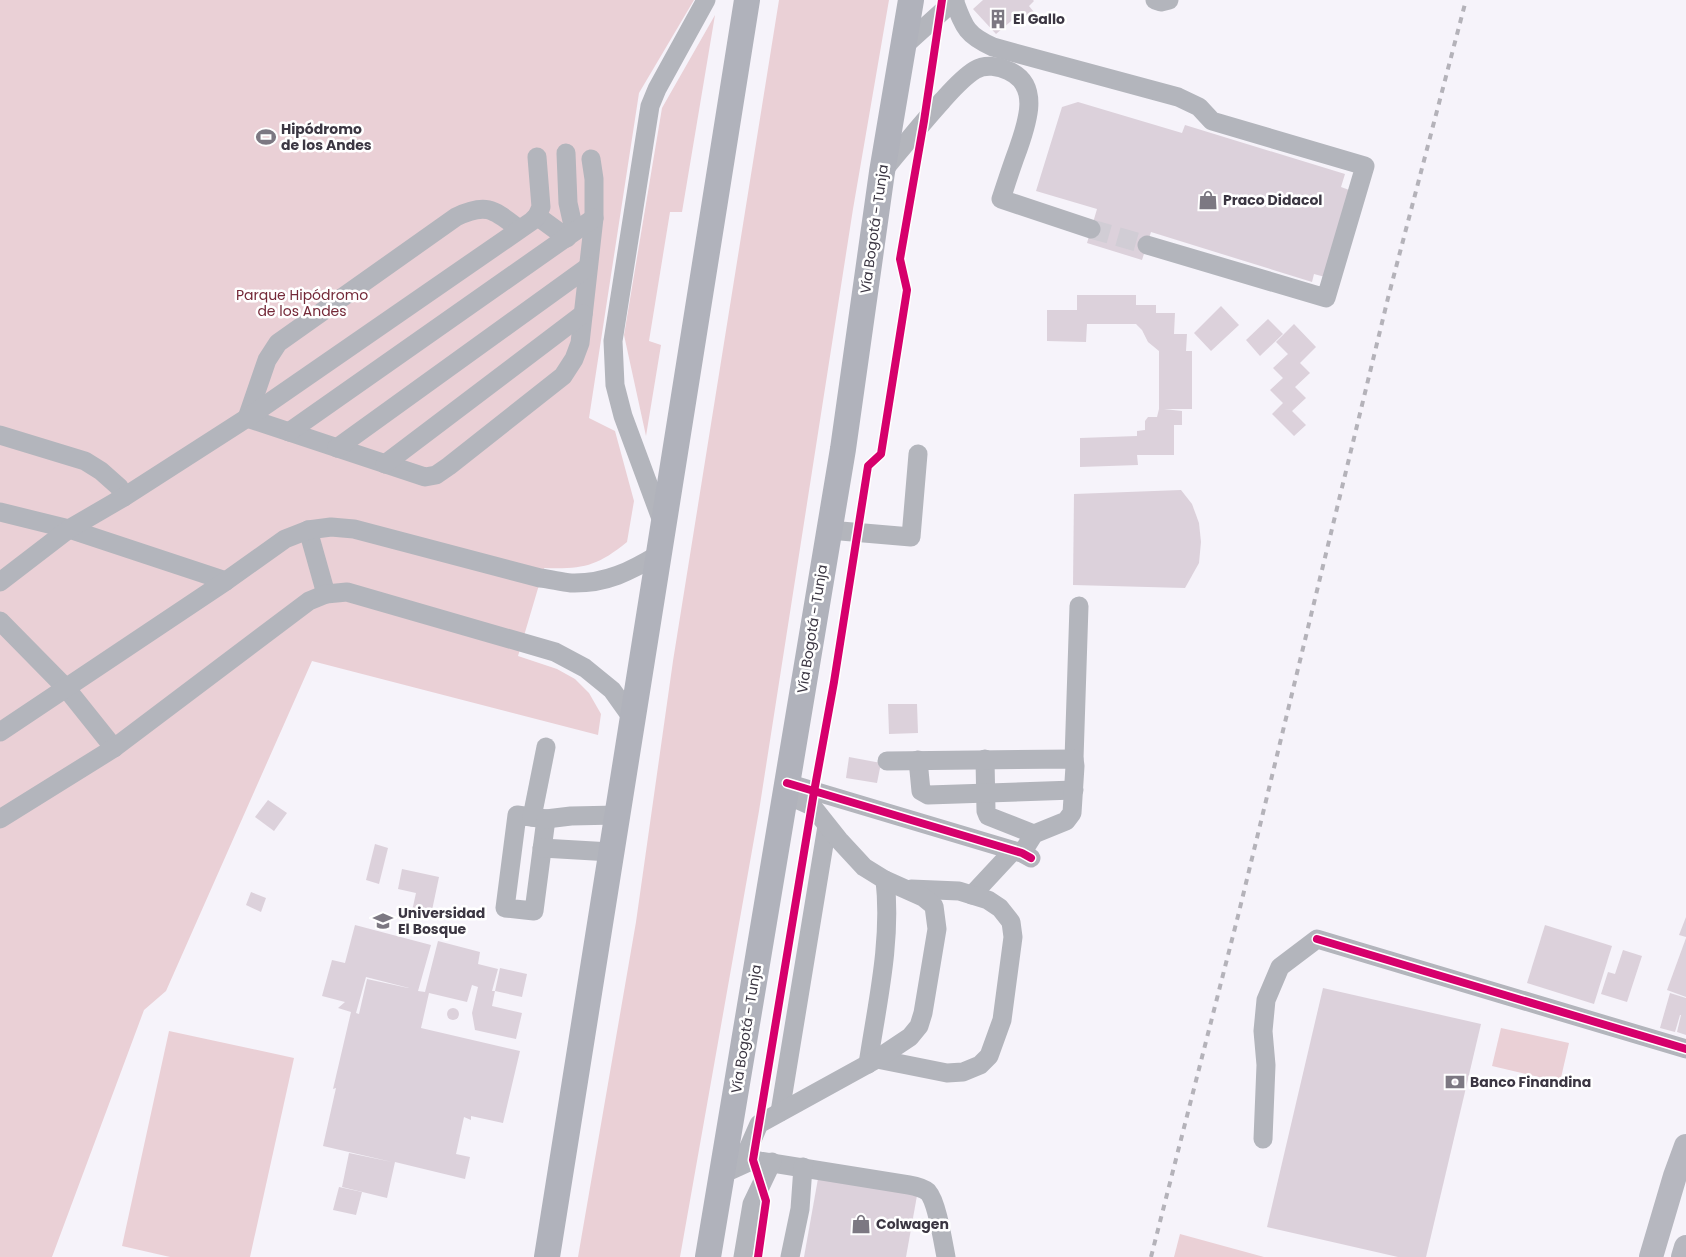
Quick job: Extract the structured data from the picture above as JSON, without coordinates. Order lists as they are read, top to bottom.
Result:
{
  "streets": {
    "highway": ["Vía Bogotá - Tunja"]
  },
  "parks": ["Parque Hipódromo de los Andes"],
  "places": {
    "building": ["El Gallo"],
    "sports": ["Hipódromo de los Andes"],
    "shop": ["Praco Didacol", "Colwagen"],
    "school or university": ["Universidad El Bosque"],
    "bank": ["Banco Finandina"]
  }
}
